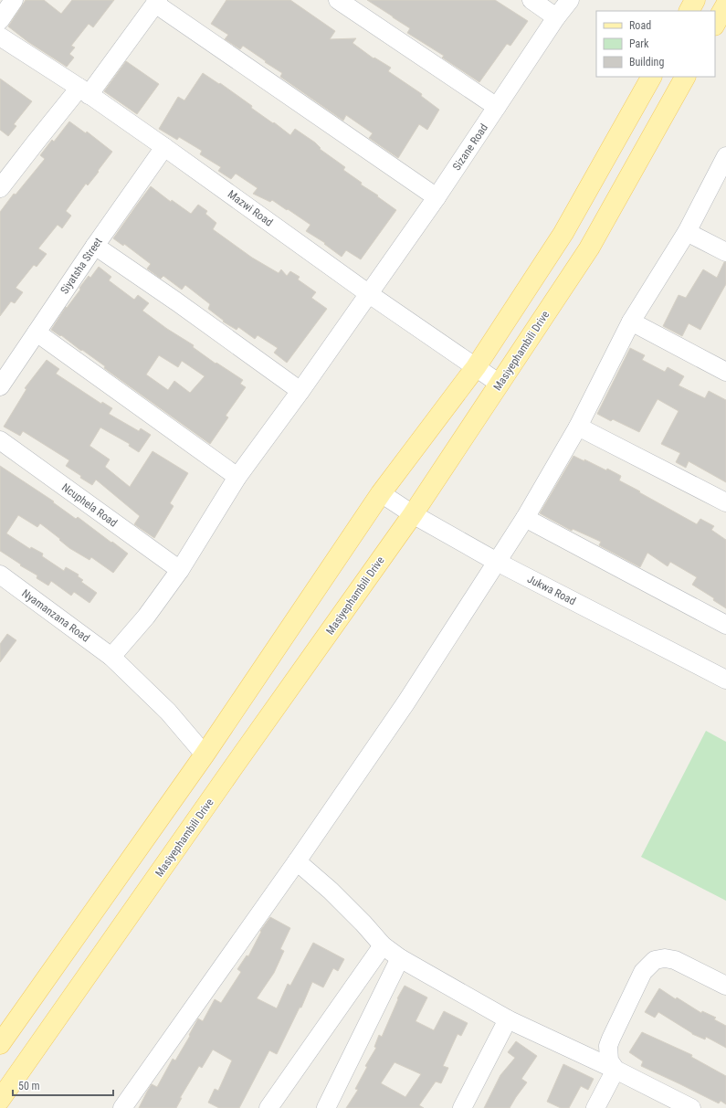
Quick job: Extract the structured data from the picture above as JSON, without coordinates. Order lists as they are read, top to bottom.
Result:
{
  "streets": {
    "main road": ["Masiyephambili Drive"],
    "street": [
      "Sizane Road",
      "Mazwi Road",
      "Siyatsha Street",
      "Ncuphela Road",
      "Jukwa Road",
      "Nyamanzana Road"
    ]
  },
  "crossings": [
    ["Sizane Road", "Mazwi Road"],
    ["Sizane Road", "Ncuphela Road"],
    ["Sizane Road", "Nyamanzana Road"],
    ["Mazwi Road", "Siyatsha Street"],
    ["Mazwi Road", "Masiyephambili Drive"],
    ["Masiyephambili Drive", "Jukwa Road"]
  ],
  "legend": ["Road", "Park", "Building"],
  "scale_bar": "50 m"
}
